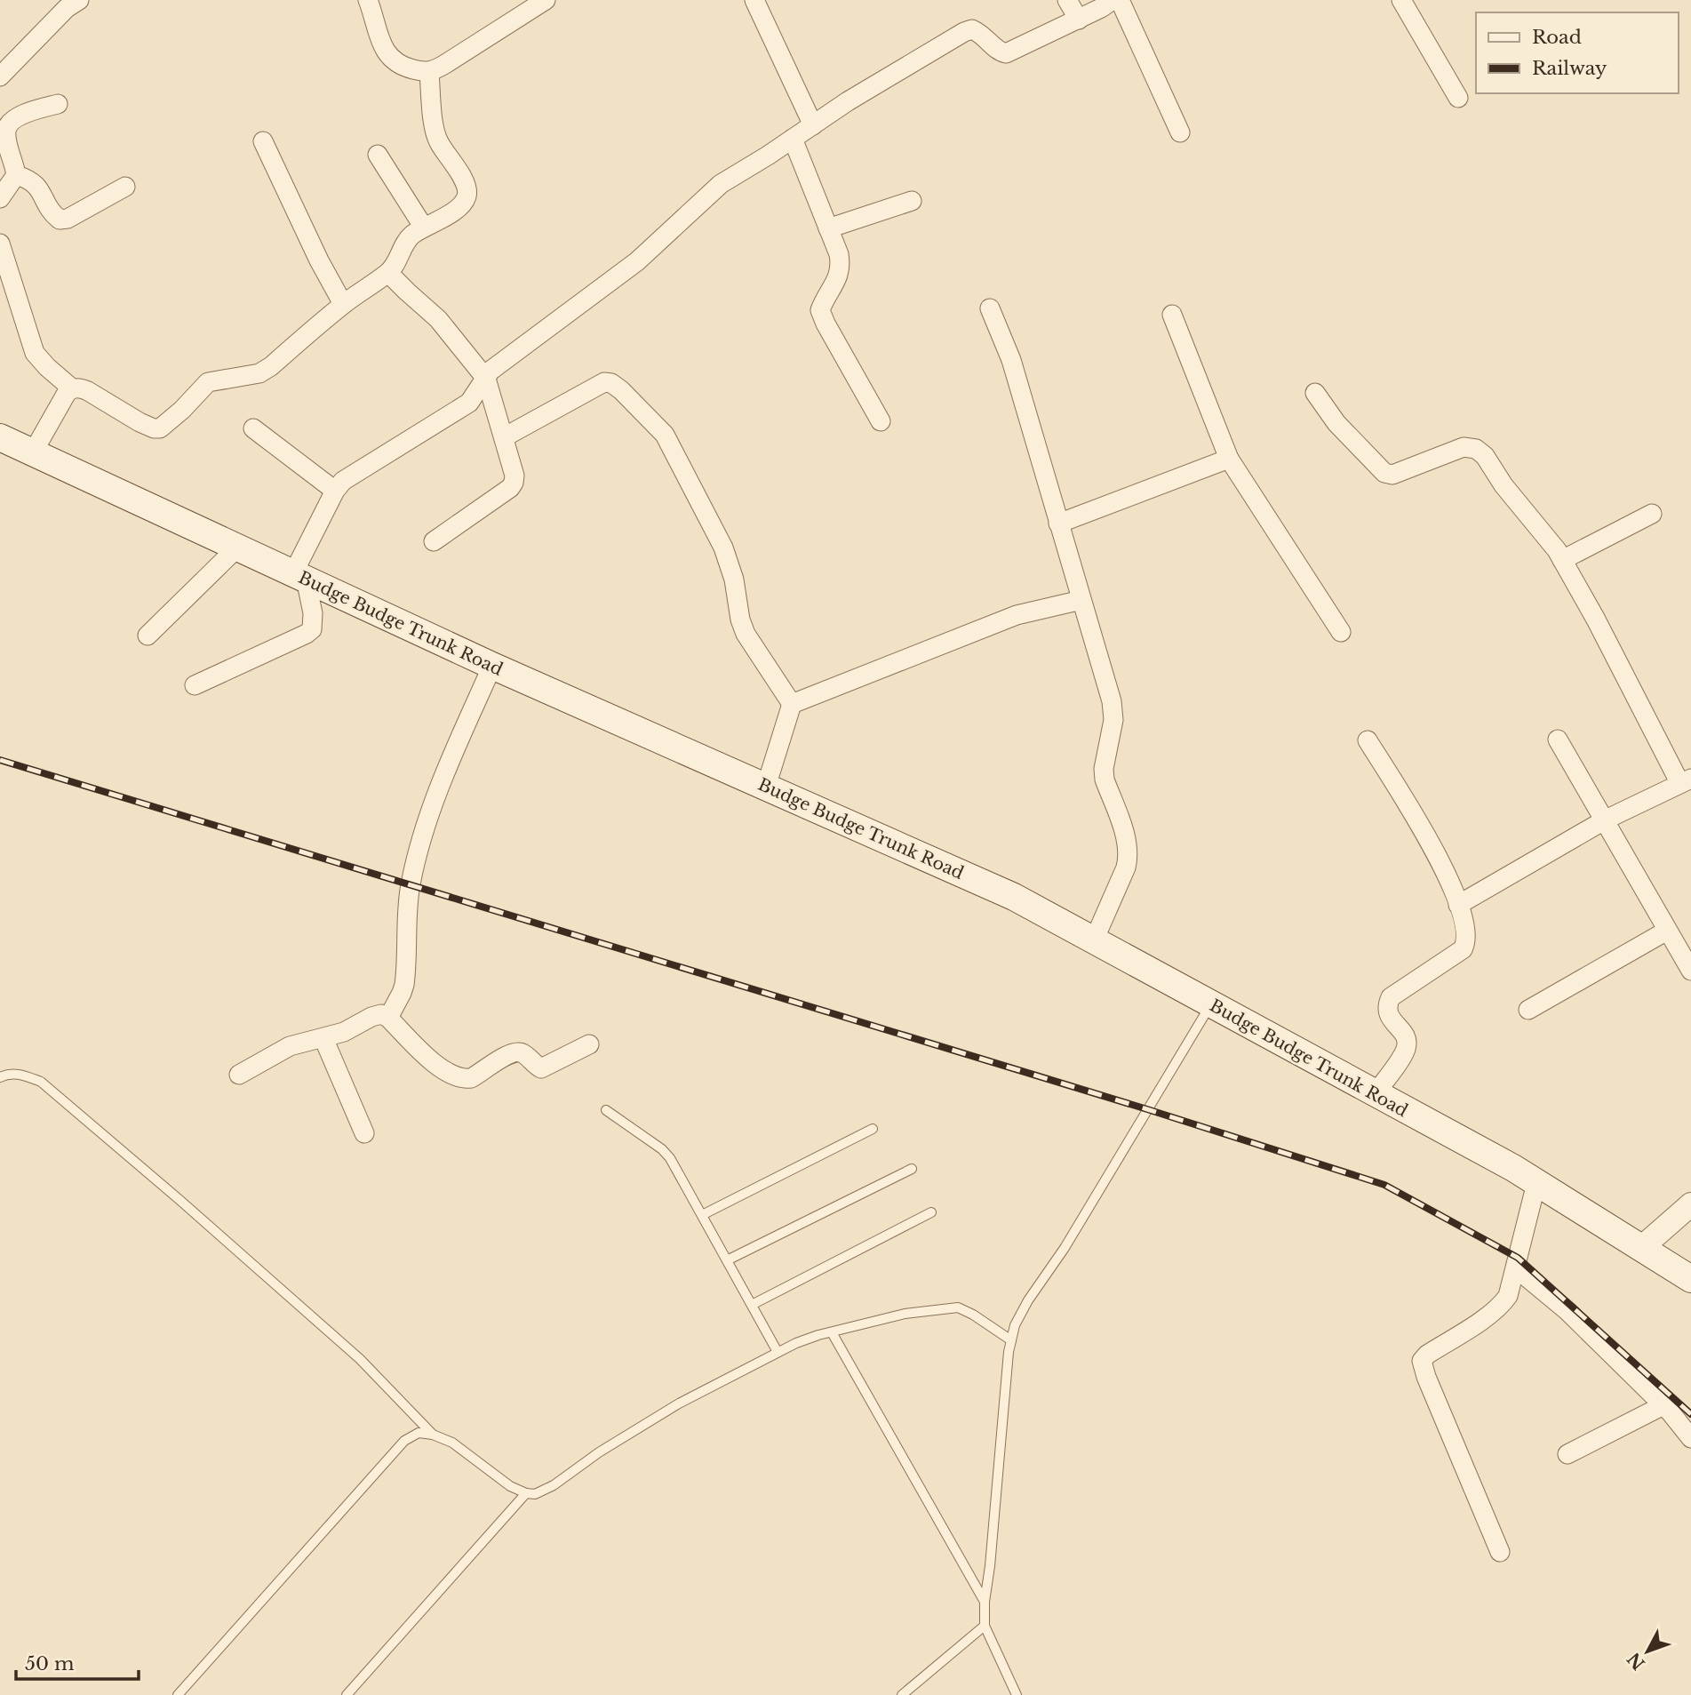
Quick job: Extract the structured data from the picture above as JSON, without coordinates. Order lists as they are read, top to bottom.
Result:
{
  "streets": {
    "main road": ["Budge Budge Trunk Road"]
  },
  "legend": ["Road", "Railway"],
  "scale_bar": "50 m",
  "north": "bottom left"
}
